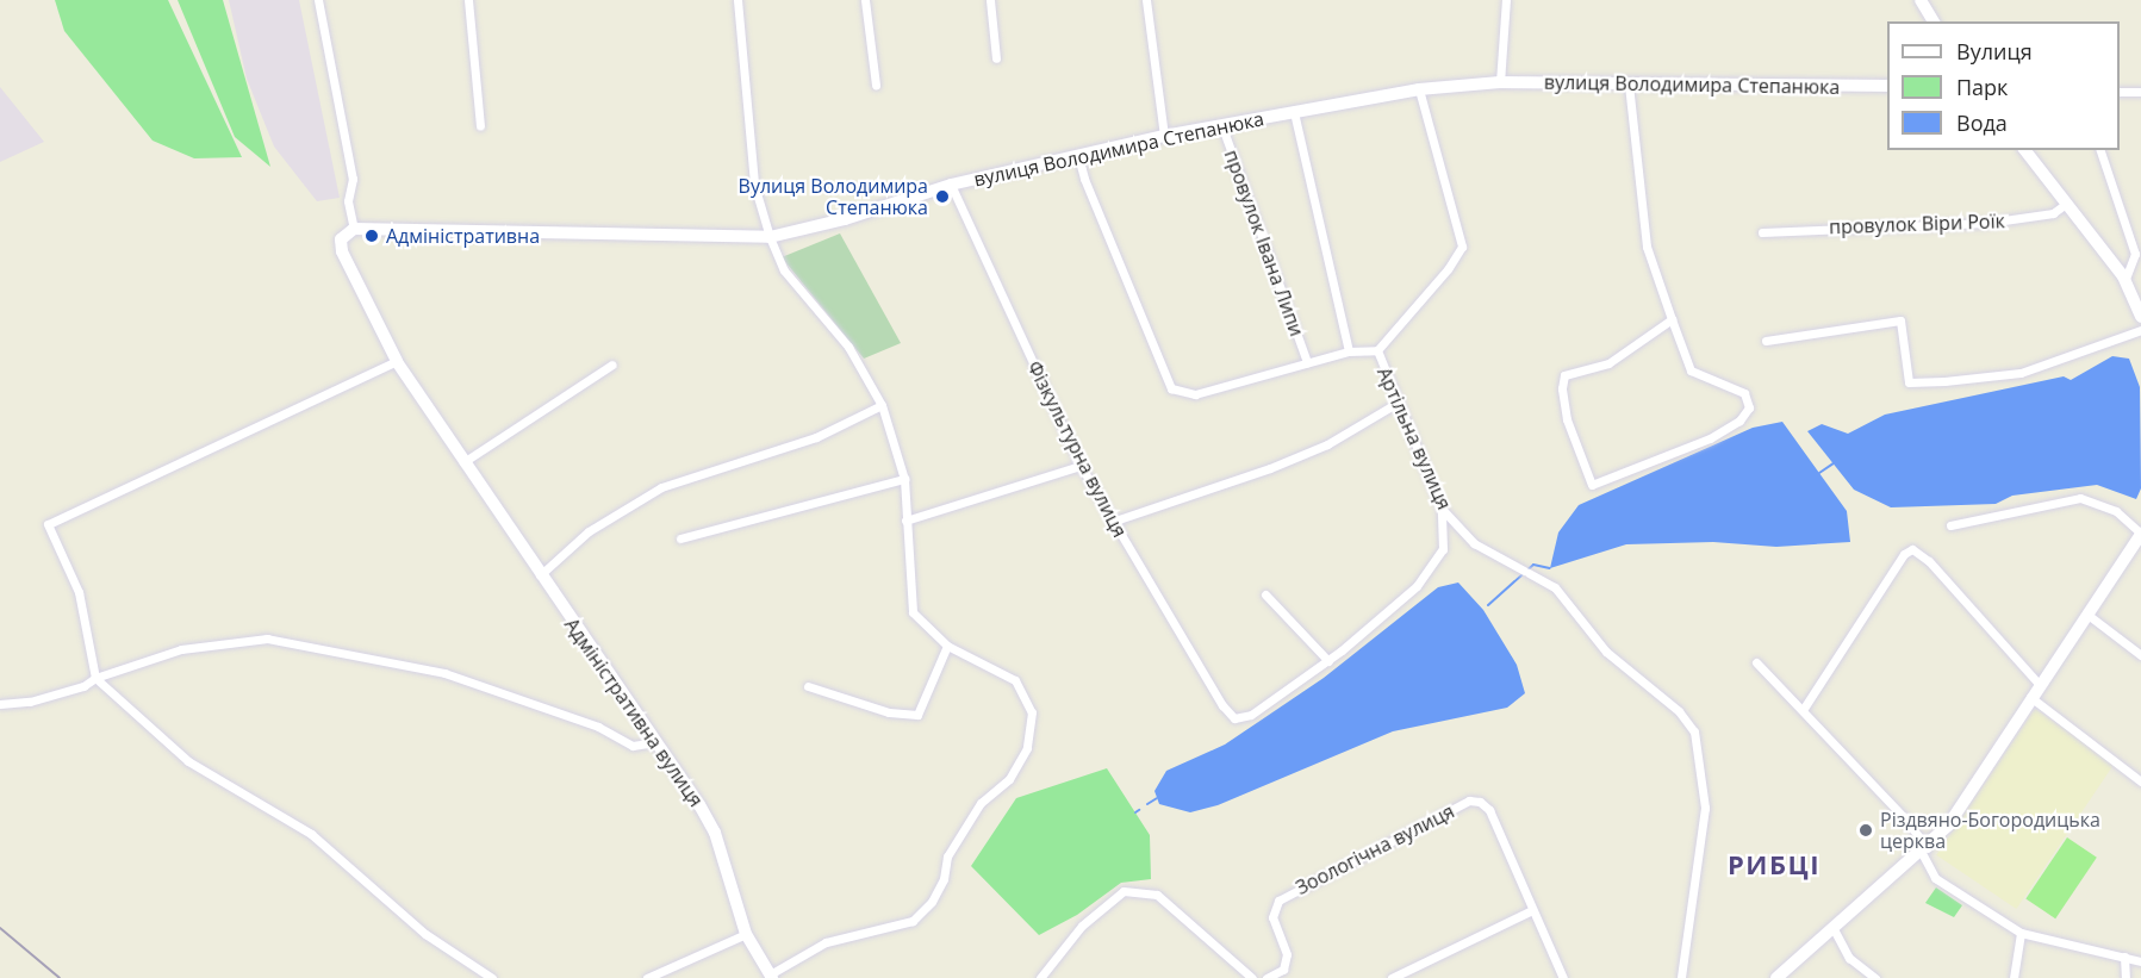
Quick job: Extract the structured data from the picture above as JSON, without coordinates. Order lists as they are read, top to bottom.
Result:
{
  "streets": {
    "street": [
      "вулиця Володимира Степанюка",
      "провулок Віри Роїк",
      "провулок Івана Липи",
      "Артільна вулиця",
      "Фізкультурна вулиця",
      "Адміністративна вулиця",
      "Зоологічна вулиця"
    ]
  },
  "crossings": [
    ["вулиця Володимира Степанюка", "провулок Івана Липи"],
    ["вулиця Володимира Степанюка", "Артільна вулиця"],
    ["вулиця Володимира Степанюка", "Фізкультурна вулиця"],
    ["вулиця Володимира Степанюка", "Адміністративна вулиця"]
  ],
  "districts": ["РИБЦІ"],
  "places": ["Вулиця Володимира Степанюка", "Адміністративна", "Різдвяно-Богородицька церква"],
  "legend": ["Вулиця", "Парк", "Вода"]
}
